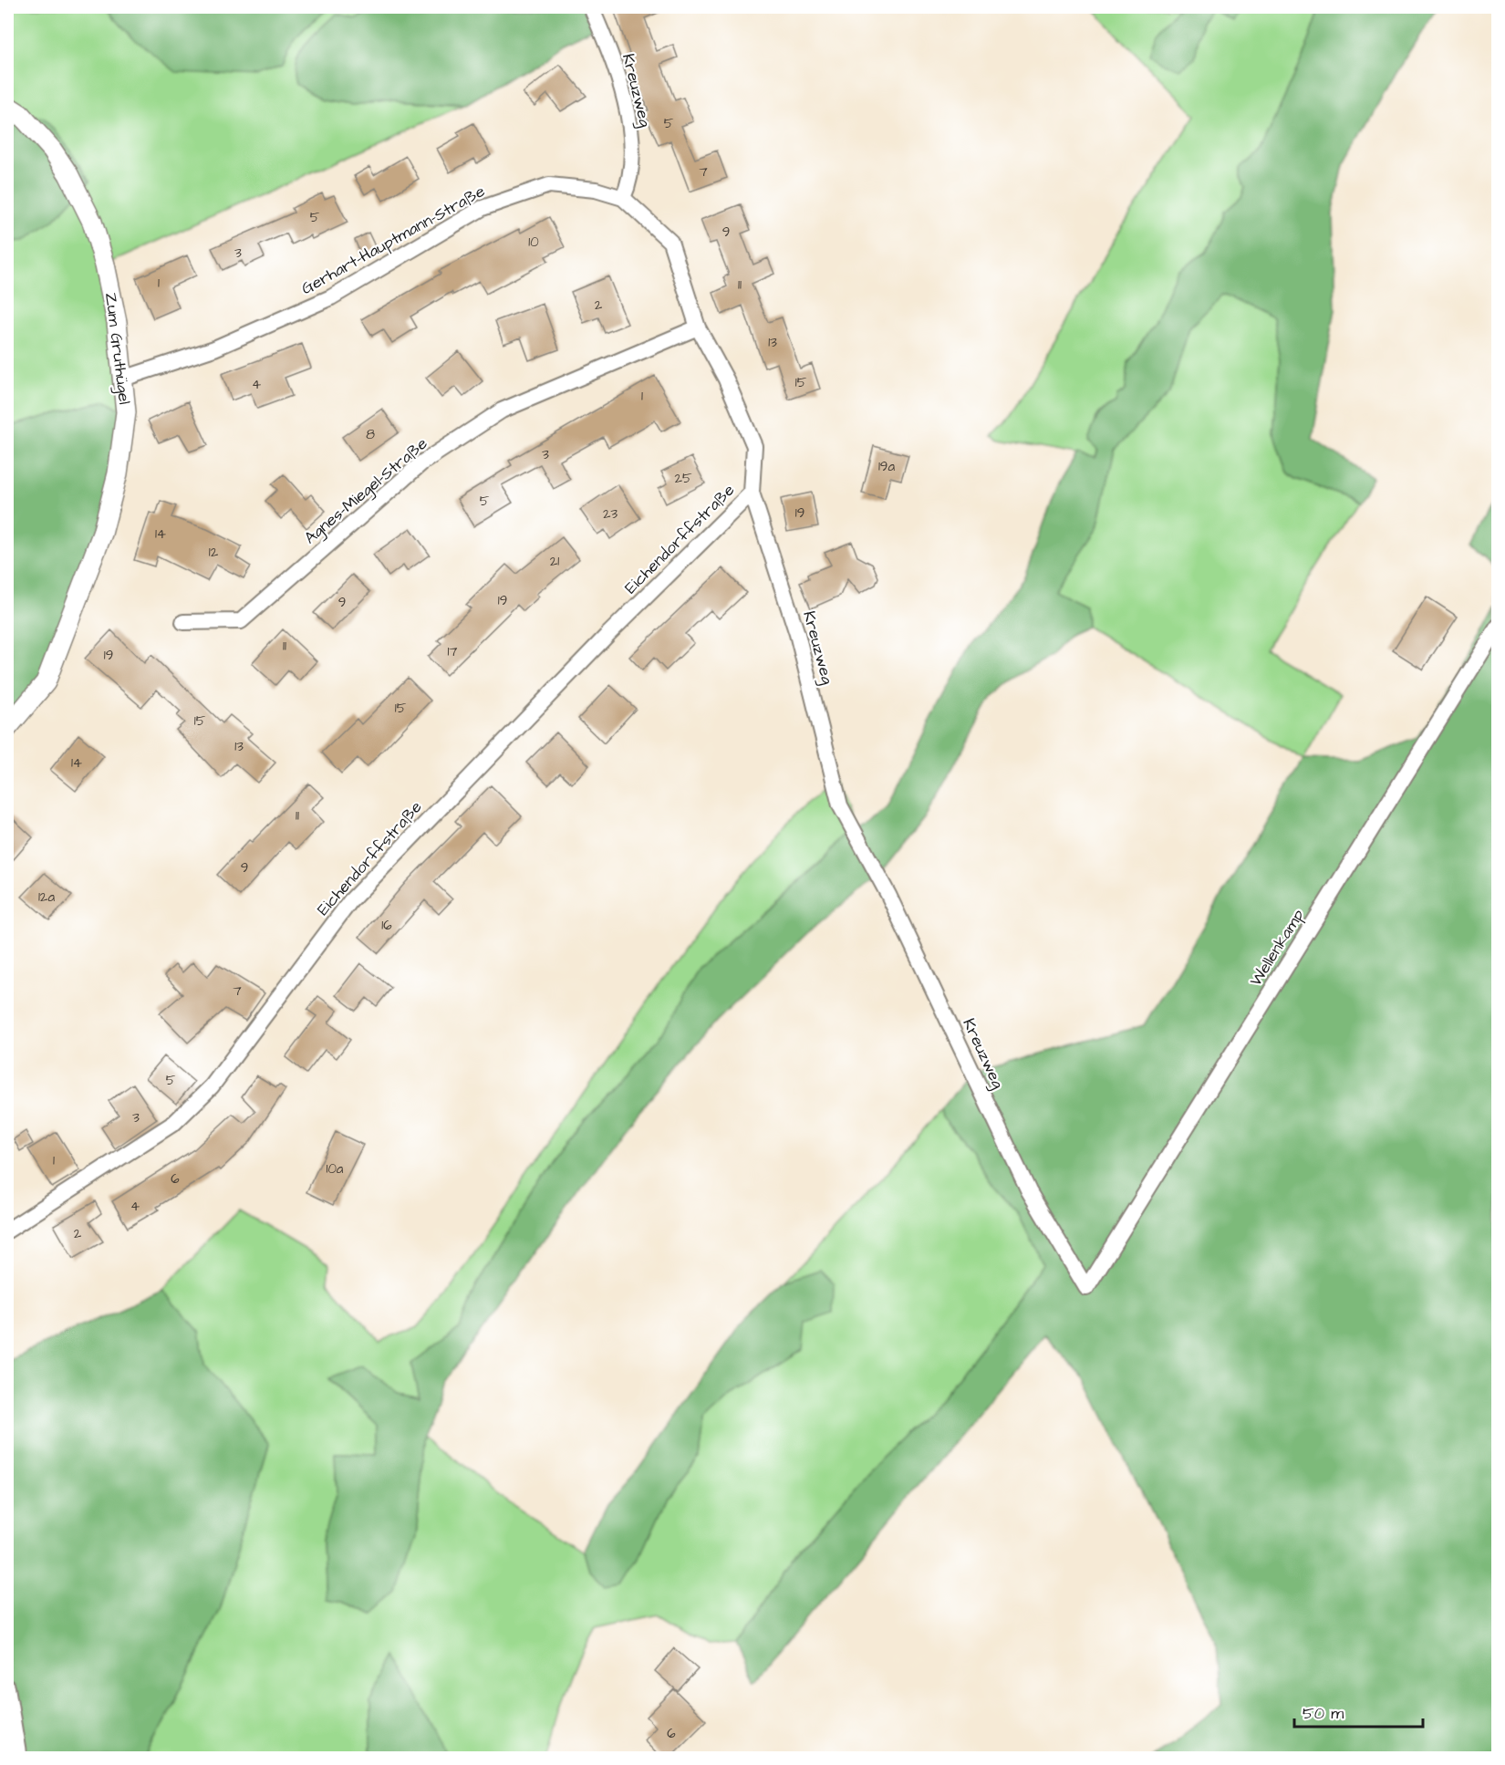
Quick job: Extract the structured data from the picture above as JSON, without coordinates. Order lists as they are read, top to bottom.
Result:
{
  "streets": {
    "street": [
      "Kreuzweg",
      "Gerhart-Hauptmann-Straße",
      "Zum Gruthügel",
      "Agnes-Miegel-Straße",
      "Eichendorffstraße",
      "Wellenkamp"
    ]
  },
  "crossings": [
    ["Kreuzweg", "Gerhart-Hauptmann-Straße"],
    ["Kreuzweg", "Agnes-Miegel-Straße"],
    ["Kreuzweg", "Eichendorffstraße"],
    ["Kreuzweg", "Wellenkamp"],
    ["Gerhart-Hauptmann-Straße", "Zum Gruthügel"]
  ],
  "house_numbers": [
    "5",
    "7",
    "5",
    "9",
    "10",
    "3",
    "1",
    "11",
    "2",
    "13",
    "15",
    "4",
    "1",
    "8",
    "3",
    "19a",
    "25",
    "5",
    "19",
    "23",
    "14",
    "12",
    "21",
    "19",
    "9",
    "11",
    "17",
    "19",
    "15",
    "15",
    "13",
    "14",
    "11",
    "9",
    "12a",
    "16",
    "7",
    "5",
    "3",
    "1",
    "10a",
    "6",
    "4",
    "2",
    "6"
  ],
  "scale_bar": "50 m"
}
